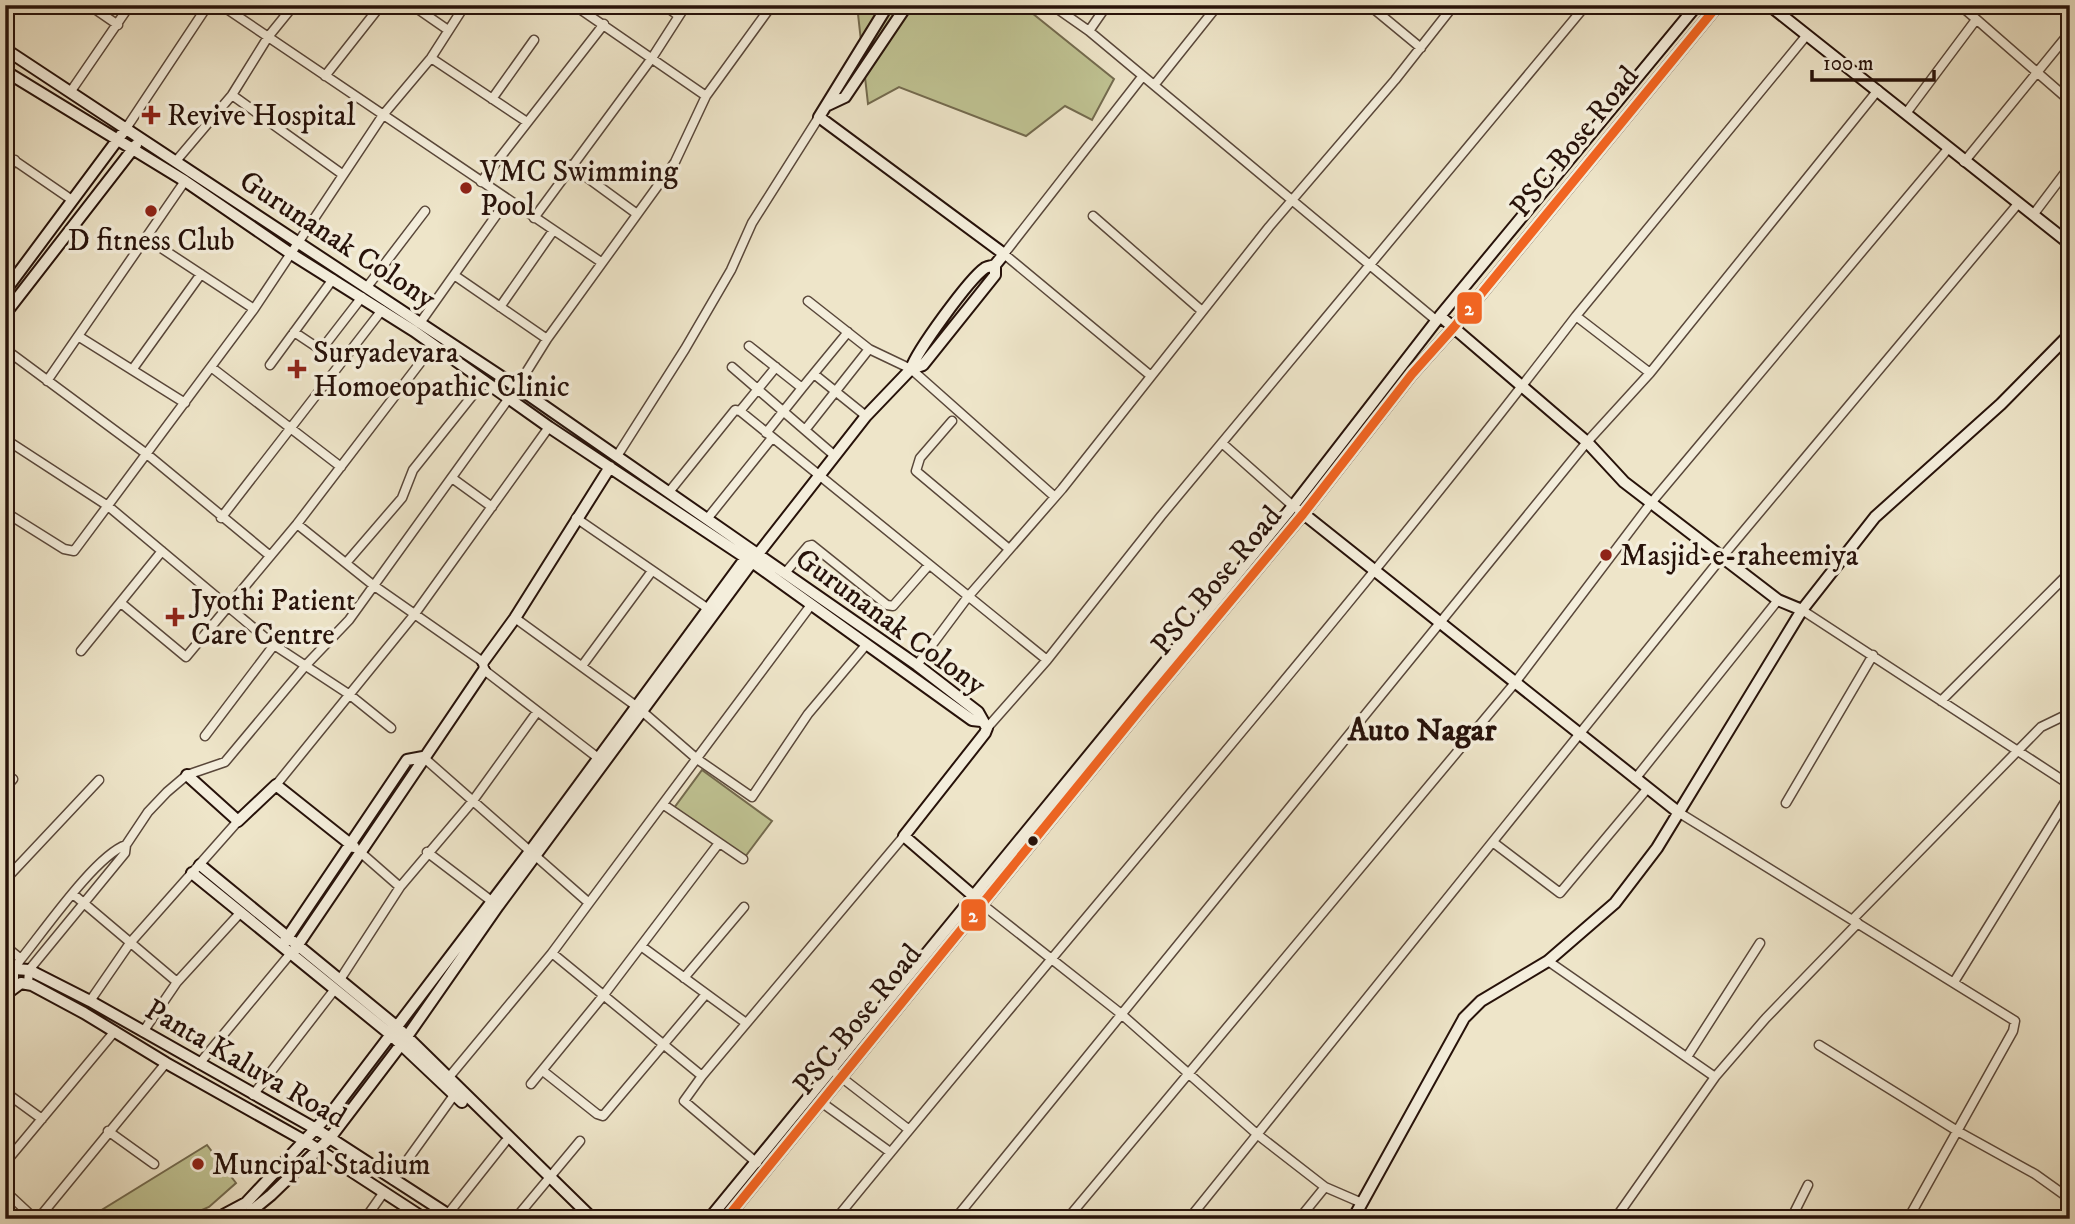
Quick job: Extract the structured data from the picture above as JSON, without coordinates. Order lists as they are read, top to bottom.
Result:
{
  "streets": {
    "street": ["PSC Bose Road", "Gurunanak Colony", "Panta Kaluva Road"]
  },
  "districts": ["Auto Nagar"],
  "places": {
    "health": ["Revive Hospital", "Suryadevara Homoeopathic Clinic", "Jyothi Patient Care Centre"],
    "other": [
      "VMC Swimming Pool",
      "D fitness Club",
      "Masjid-e-raheemiya",
      "Muncipal Stadium"
    ]
  },
  "lines": ["transit line 2"],
  "scale_bar": "100 m"
}
